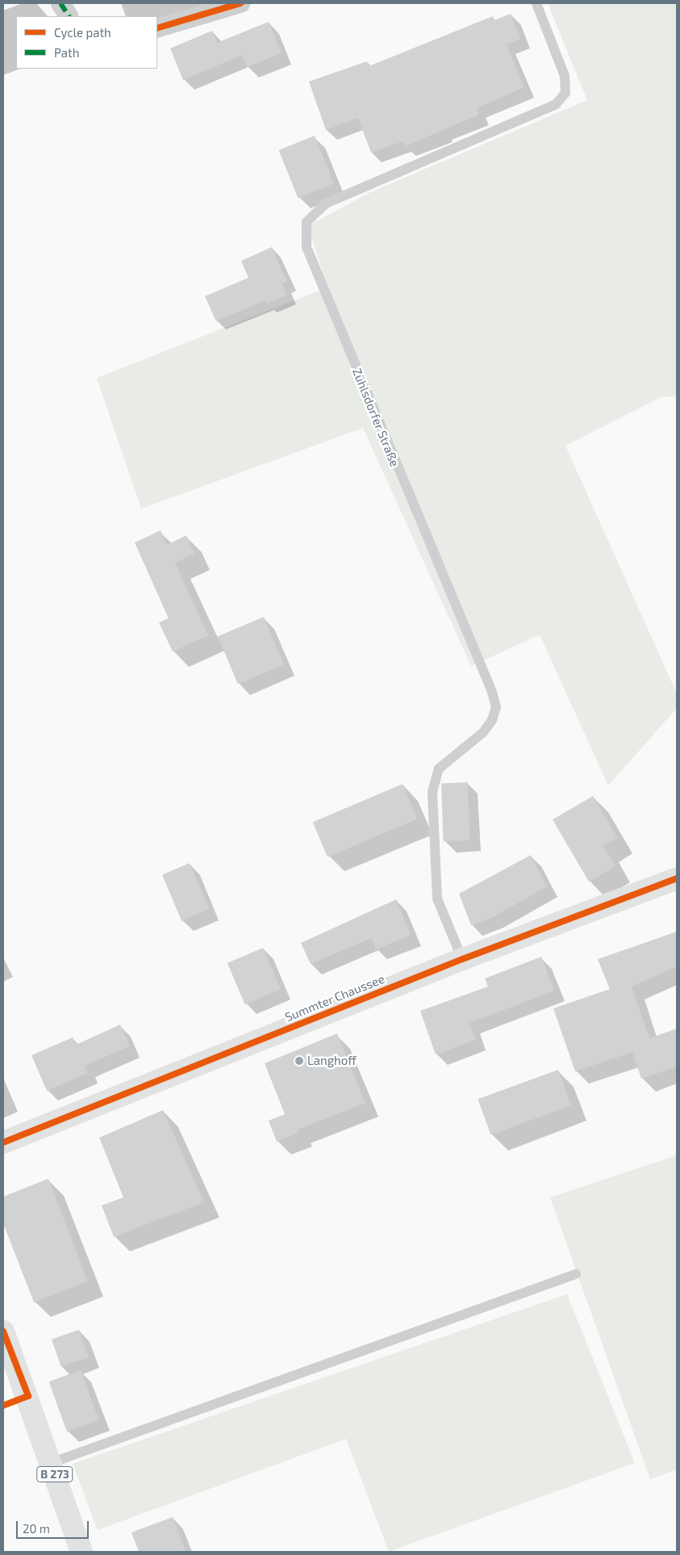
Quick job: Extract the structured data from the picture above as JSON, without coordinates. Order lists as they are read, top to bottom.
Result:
{
  "streets": {
    "main road": ["Summter Chaussee", "B 273"],
    "lane": ["Zühlsdorfer Straße"]
  },
  "crossings": [
    ["Zühlsdorfer Straße", "Summter Chaussee"]
  ],
  "places": ["Langhoff"],
  "legend": ["Cycle path", "Path"],
  "scale_bar": "20 m"
}
